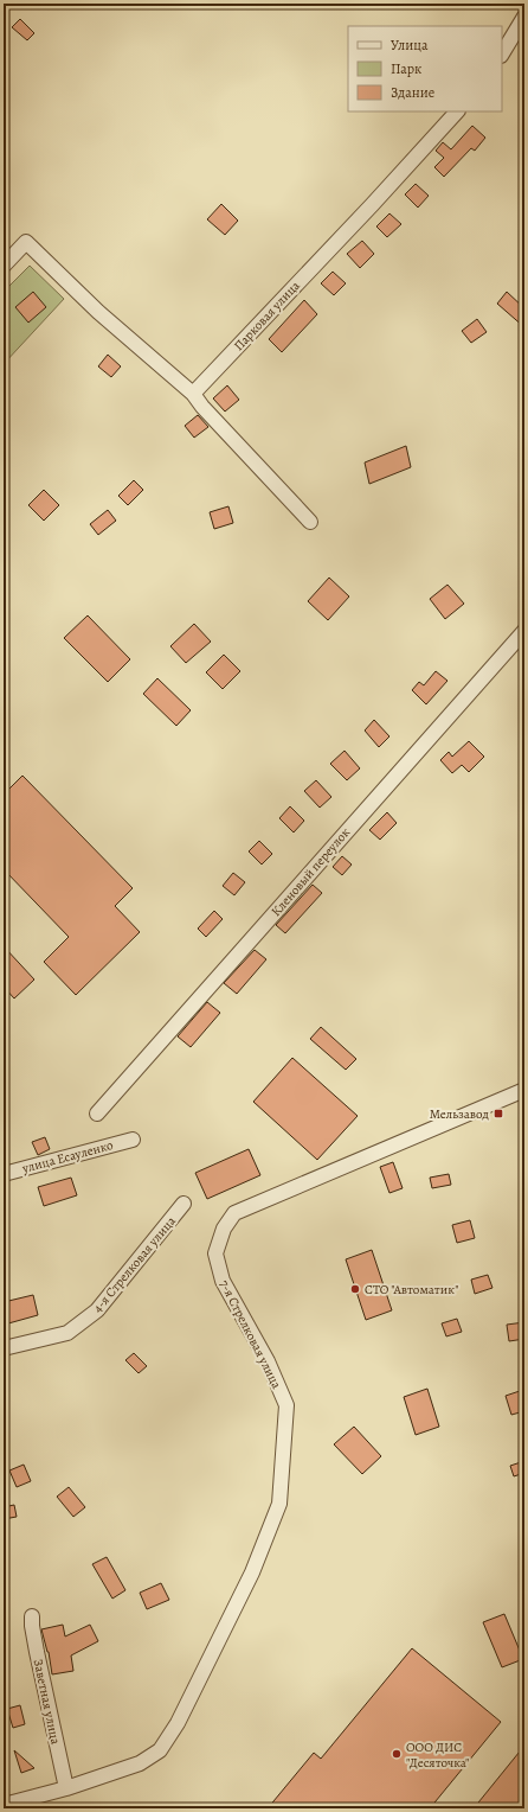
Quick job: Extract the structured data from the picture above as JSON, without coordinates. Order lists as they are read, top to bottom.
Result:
{
  "streets": {
    "street": [
      "Парковая улица",
      "Кленовый переулок",
      "улица Есауленко",
      "4-я Стрелковая улица",
      "7-я Стрелковая улица",
      "Заветная улица"
    ]
  },
  "crossings": [
    ["7-я Стрелковая улица", "Заветная улица"]
  ],
  "places": {
    "transit": ["Мельзавод"],
    "other": ["СТО \"Автоматик\"", "ООО ДИС \"Десяточка\""]
  },
  "legend": ["Улица", "Парк", "Здание"]
}
